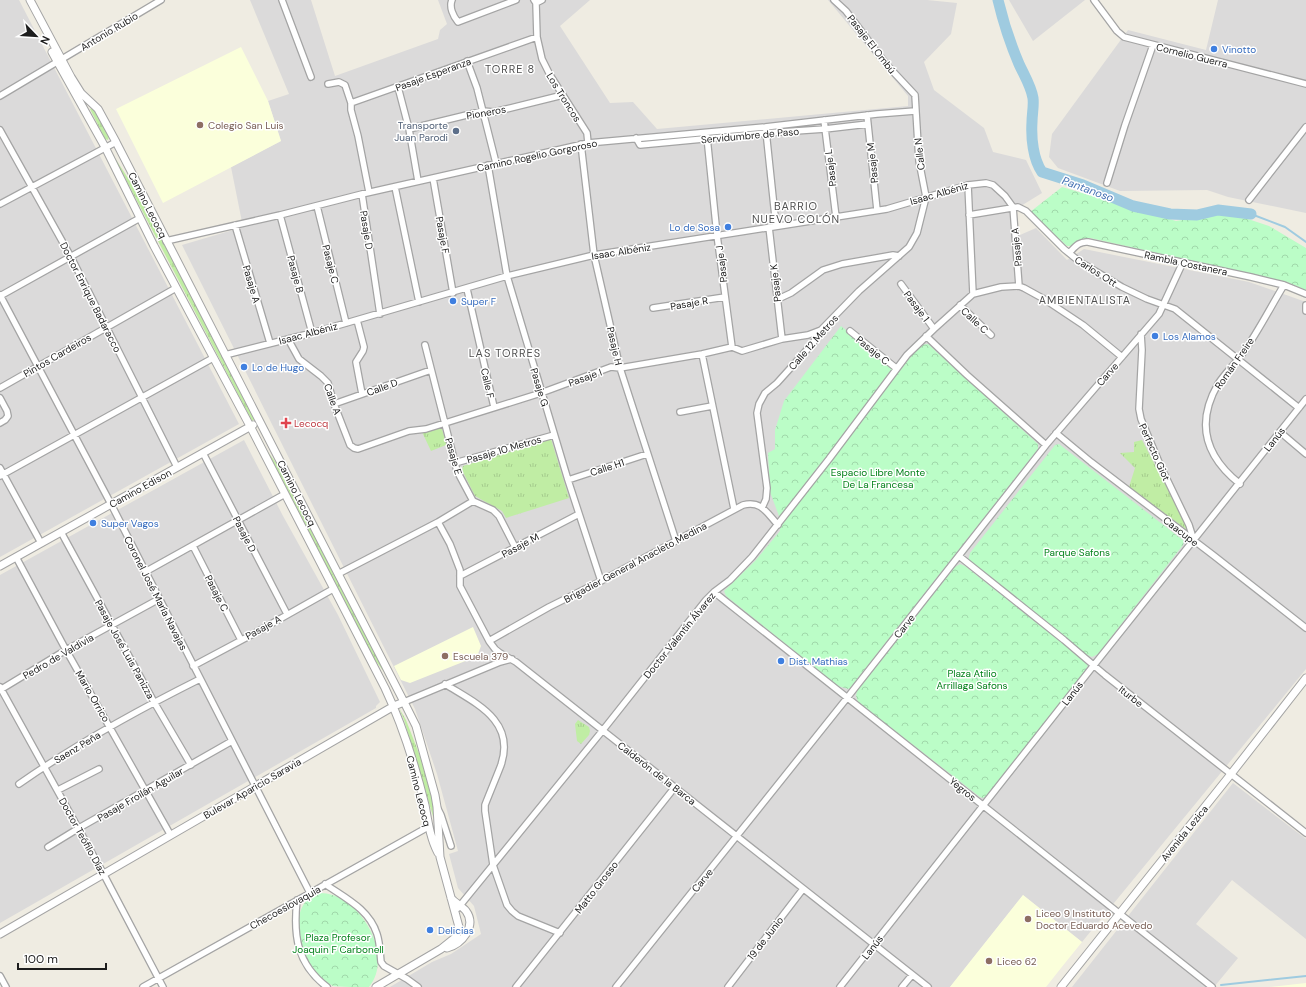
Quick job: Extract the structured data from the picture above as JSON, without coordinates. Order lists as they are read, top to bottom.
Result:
{
  "streets": {
    "street": [
      "Antonio Rubio",
      "Pasaje El Ombú",
      "Cornelio Guerra",
      "Pasaje Esperanza",
      "Los Troncos",
      "Pioneros",
      "Servidumbre de Paso",
      "Calle N",
      "Camino Rogelio Gorgoroso",
      "Pasaje M",
      "Pasaje L",
      "Isaac Albéniz",
      "Camino Lecocq",
      "Pasaje D",
      "Pasaje F",
      "Pasaje A",
      "Rambla Costanera",
      "Pasaje C",
      "Pasaje J",
      "Carlos Ott",
      "Pasaje B",
      "Pasaje K",
      "Doctor Enrique Badaracco",
      "Pasaje R",
      "Pasaje 1",
      "Calle C",
      "Calle 12 Metros",
      "Pasaje H",
      "Pintos Cardeiros",
      "Román Freire",
      "Carve",
      "Pasaje I",
      "Calle F",
      "Calle D",
      "Pasaje G",
      "Calle A",
      "Lanús",
      "Pasaje 10 Metros",
      "Perfecto Giot",
      "Pasaje E",
      "Calle H1",
      "Camino Edison",
      "Caacupe",
      "Brigadier General Anacleto Medina",
      "Coronel José María Navajas",
      "Doctor Valentín Álvarez",
      "Pasaje José Luis Panizza",
      "Pedro de Valdivia",
      "Mario Orrico",
      "Iturbe",
      "Saenz Peña",
      "Calderón de la Barca",
      "Bulevar Aparicio Saravia",
      "Yegros",
      "Pasaje Froilán Aguilar",
      "Avenida Lezica",
      "Doctor Teófilo Díaz",
      "Matto Grosso",
      "Checoeslovaquia",
      "19 de Junio"
    ]
  },
  "crossings": [
    ["Antonio Rubio", "Camino Lecocq"],
    ["Pasaje El Ombú", "Calle N"],
    ["Pasaje El Ombú", "Camino Rogelio Gorgoroso"],
    ["Pasaje Esperanza", "Los Troncos"],
    ["Los Troncos", "Pioneros"],
    ["Los Troncos", "Camino Rogelio Gorgoroso"],
    ["Servidumbre de Paso", "Camino Rogelio Gorgoroso"],
    ["Servidumbre de Paso", "Pasaje M"],
    ["Servidumbre de Paso", "Pasaje L"],
    ["Calle N", "Camino Rogelio Gorgoroso"],
    ["Calle N", "Isaac Albéniz"],
    ["Calle N", "Calle 12 Metros"],
    ["Camino Rogelio Gorgoroso", "Pasaje M"],
    ["Camino Rogelio Gorgoroso", "Pasaje L"],
    ["Camino Rogelio Gorgoroso", "Camino Lecocq"],
    ["Camino Rogelio Gorgoroso", "Pasaje D"],
    ["Camino Rogelio Gorgoroso", "Pasaje F"],
    ["Camino Rogelio Gorgoroso", "Pasaje A"],
    ["Camino Rogelio Gorgoroso", "Pasaje C"],
    ["Camino Rogelio Gorgoroso", "Pasaje J"],
    ["Camino Rogelio Gorgoroso", "Pasaje B"],
    ["Camino Rogelio Gorgoroso", "Pasaje H"],
    ["Camino Rogelio Gorgoroso", "Pasaje G"],
    ["Pasaje M", "Isaac Albéniz"],
    ["Pasaje M", "Pasaje G"],
    ["Pasaje M", "Calderón de la Barca"],
    ["Pasaje L", "Isaac Albéniz"],
    ["Isaac Albéniz", "Camino Lecocq"],
    ["Isaac Albéniz", "Pasaje D"],
    ["Isaac Albéniz", "Pasaje F"],
    ["Isaac Albéniz", "Pasaje A"],
    ["Isaac Albéniz", "Pasaje C"],
    ["Isaac Albéniz", "Pasaje J"],
    ["Isaac Albéniz", "Carlos Ott"],
    ["Isaac Albéniz", "Pasaje B"],
    ["Isaac Albéniz", "Pasaje K"],
    ["Isaac Albéniz", "Calle 12 Metros"],
    ["Isaac Albéniz", "Pasaje H"],
    ["Isaac Albéniz", "Calle F"],
    ["Isaac Albéniz", "Pasaje G"],
    ["Isaac Albéniz", "Calle A"],
    ["Camino Lecocq", "Pasaje A"],
    ["Camino Lecocq", "Pintos Cardeiros"],
    ["Camino Lecocq", "Camino Edison"],
    ["Camino Lecocq", "Doctor Valentín Álvarez"],
    ["Camino Lecocq", "Bulevar Aparicio Saravia"],
    ["Camino Lecocq", "Checoeslovaquia"],
    ["Pasaje D", "Pasaje A"],
    ["Pasaje D", "Camino Edison"],
    ["Pasaje A", "Pasaje C"],
    ["Pasaje A", "Carlos Ott"],
    ["Pasaje A", "Coronel José María Navajas"],
    ["Rambla Costanera", "Carlos Ott"],
    ["Rambla Costanera", "Román Freire"],
    ["Rambla Costanera", "Carve"],
    ["Pasaje C", "Doctor Valentín Álvarez"],
    ["Pasaje J", "Pasaje R"],
    ["Pasaje J", "Pasaje I"],
    ["Carlos Ott", "Román Freire"],
    ["Carlos Ott", "Carve"],
    ["Carlos Ott", "Lanús"],
    ["Pasaje K", "Pasaje I"],
    ["Doctor Enrique Badaracco", "Pintos Cardeiros"],
    ["Doctor Enrique Badaracco", "Camino Edison"],
    ["Pasaje 1", "Doctor Valentín Álvarez"],
    ["Calle C", "Doctor Valentín Álvarez"],
    ["Calle 12 Metros", "Pasaje I"],
    ["Calle 12 Metros", "Brigadier General Anacleto Medina"],
    ["Pasaje H", "Pasaje I"],
    ["Pasaje H", "Calle H1"],
    ["Pasaje H", "Brigadier General Anacleto Medina"],
    ["Pintos Cardeiros", "Coronel José María Navajas"],
    ["Román Freire", "Lanús"],
    ["Carve", "Perfecto Giot"],
    ["Carve", "Caacupe"],
    ["Carve", "Iturbe"],
    ["Carve", "Calderón de la Barca"],
    ["Carve", "Yegros"],
    ["Pasaje I", "Calle F"],
    ["Pasaje I", "Pasaje G"],
    ["Pasaje I", "Calle A"],
    ["Pasaje I", "Pasaje E"],
    ["Calle D", "Calle A"],
    ["Calle D", "Pasaje E"],
    ["Pasaje G", "Pasaje 10 Metros"],
    ["Pasaje G", "Calle H1"],
    ["Pasaje G", "Brigadier General Anacleto Medina"],
    ["Lanús", "Perfecto Giot"],
    ["Lanús", "Caacupe"],
    ["Lanús", "Iturbe"],
    ["Lanús", "Calderón de la Barca"],
    ["Lanús", "Yegros"],
    ["Pasaje 10 Metros", "Pasaje E"],
    ["Perfecto Giot", "Caacupe"],
    ["Camino Edison", "Coronel José María Navajas"],
    ["Camino Edison", "Pasaje José Luis Panizza"],
    ["Camino Edison", "Mario Orrico"],
    ["Brigadier General Anacleto Medina", "Calderón de la Barca"],
    ["Coronel José María Navajas", "Pedro de Valdivia"],
    ["Coronel José María Navajas", "Saenz Peña"],
    ["Coronel José María Navajas", "Bulevar Aparicio Saravia"],
    ["Coronel José María Navajas", "Pasaje Froilán Aguilar"],
    ["Coronel José María Navajas", "Checoeslovaquia"],
    ["Doctor Valentín Álvarez", "Calderón de la Barca"],
    ["Doctor Valentín Álvarez", "Yegros"],
    ["Pasaje José Luis Panizza", "Pedro de Valdivia"],
    ["Pasaje José Luis Panizza", "Saenz Peña"],
    ["Pasaje José Luis Panizza", "Pasaje Froilán Aguilar"],
    ["Pedro de Valdivia", "Mario Orrico"],
    ["Pedro de Valdivia", "Doctor Teófilo Díaz"],
    ["Mario Orrico", "Saenz Peña"],
    ["Mario Orrico", "Bulevar Aparicio Saravia"],
    ["Mario Orrico", "Pasaje Froilán Aguilar"],
    ["Iturbe", "Avenida Lezica"],
    ["Saenz Peña", "Doctor Teófilo Díaz"],
    ["Calderón de la Barca", "Bulevar Aparicio Saravia"],
    ["Calderón de la Barca", "Matto Grosso"],
    ["Calderón de la Barca", "19 de Junio"],
    ["Bulevar Aparicio Saravia", "Doctor Teófilo Díaz"],
    ["Yegros", "Avenida Lezica"],
    ["Pasaje Froilán Aguilar", "Doctor Teófilo Díaz"],
    ["Doctor Teófilo Díaz", "Checoeslovaquia"]
  ],
  "districts": [
    "TORRE 8",
    "BARRIO NUEVO COLÓN",
    "AMBIENTALISTA",
    "LAS TORRES"
  ],
  "water": ["Pantanoso"],
  "parks": [
    "Espacio Libre Monte De La Francesa",
    "Parque Safons",
    "Plaza Atilio Arrillaga Safons",
    "Plaza Profesor Joaquin F Carbonell"
  ],
  "places": {
    "other": [
      "Vinotto",
      "Colegio San Luis",
      "Transporte Juan Parodi",
      "Lo de Sosa",
      "Super F",
      "Los Alamos",
      "Lo de Hugo",
      "Super Vagos",
      "Escuela 379",
      "Dist. Mathias",
      "Liceo 9 Instituto Doctor Eduardo Acevedo",
      "Delicias",
      "Liceo 62"
    ],
    "health": ["Lecocq"]
  },
  "scale_bar": "100 m",
  "north": "bottom right"
}
